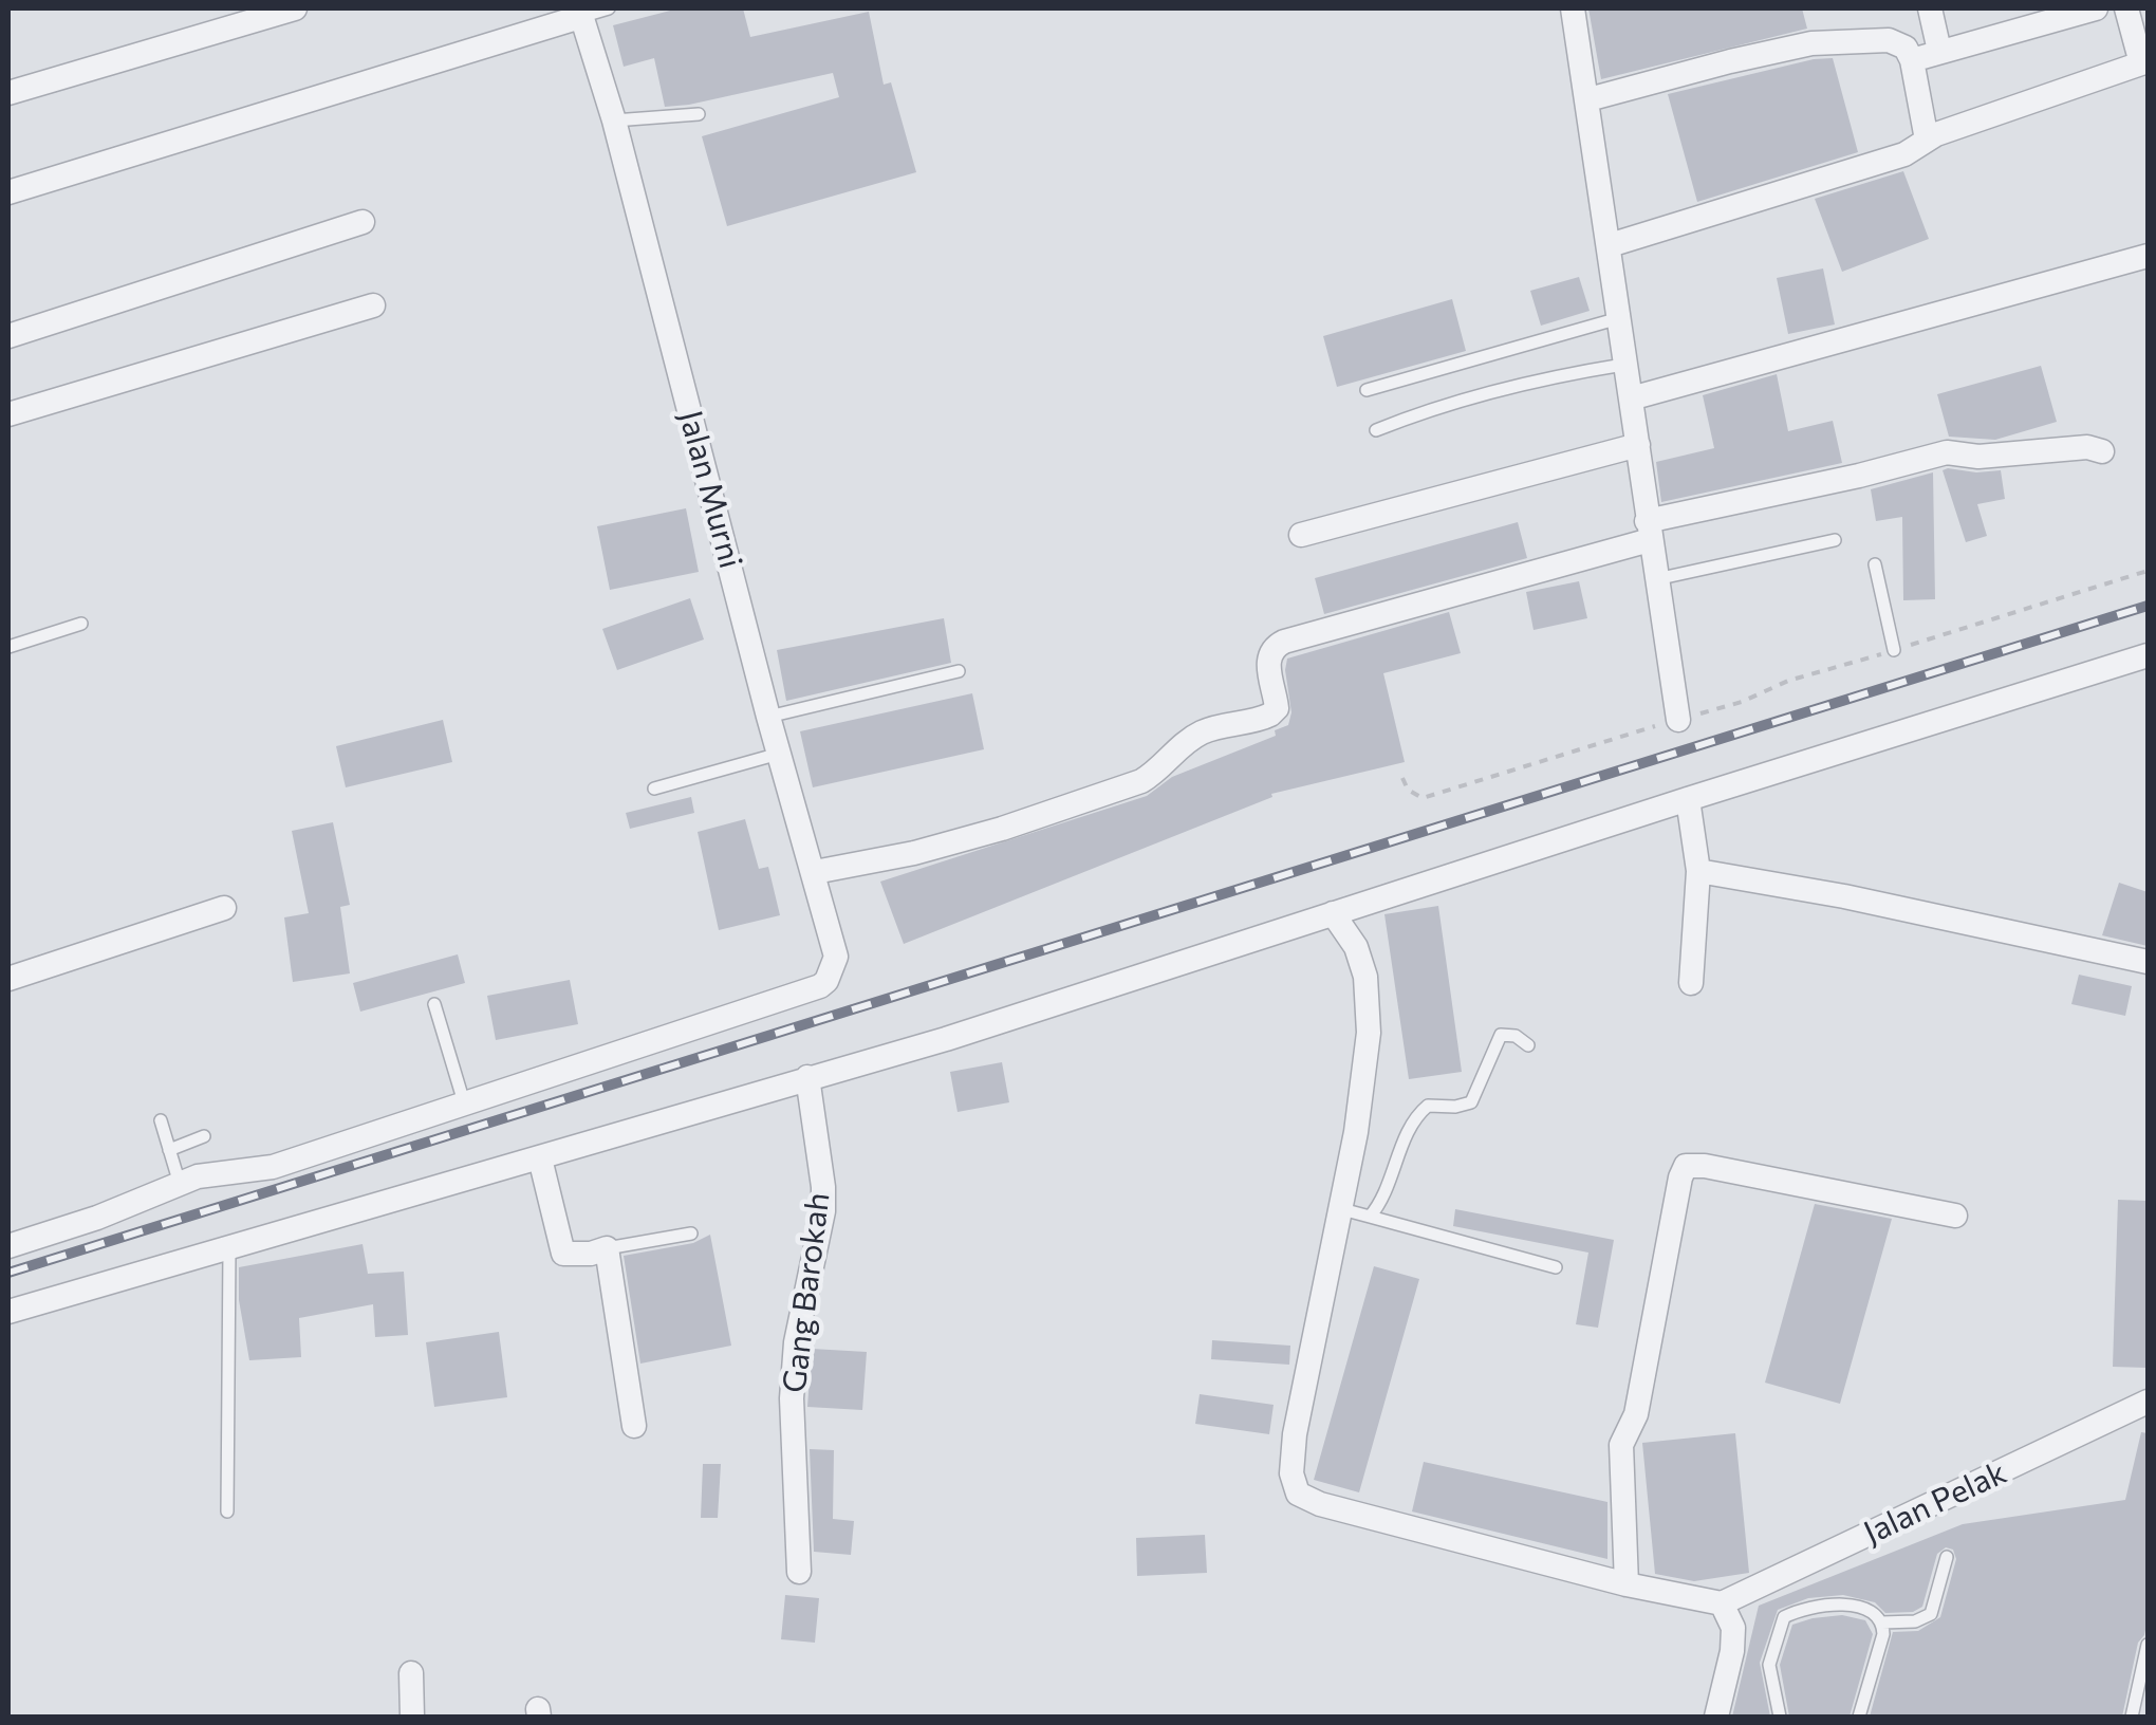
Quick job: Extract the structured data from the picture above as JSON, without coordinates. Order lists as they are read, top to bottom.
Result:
{
  "streets": {
    "street": ["Jalan Murni", "Gang Barokah", "Jalan Pelak"]
  }
}
